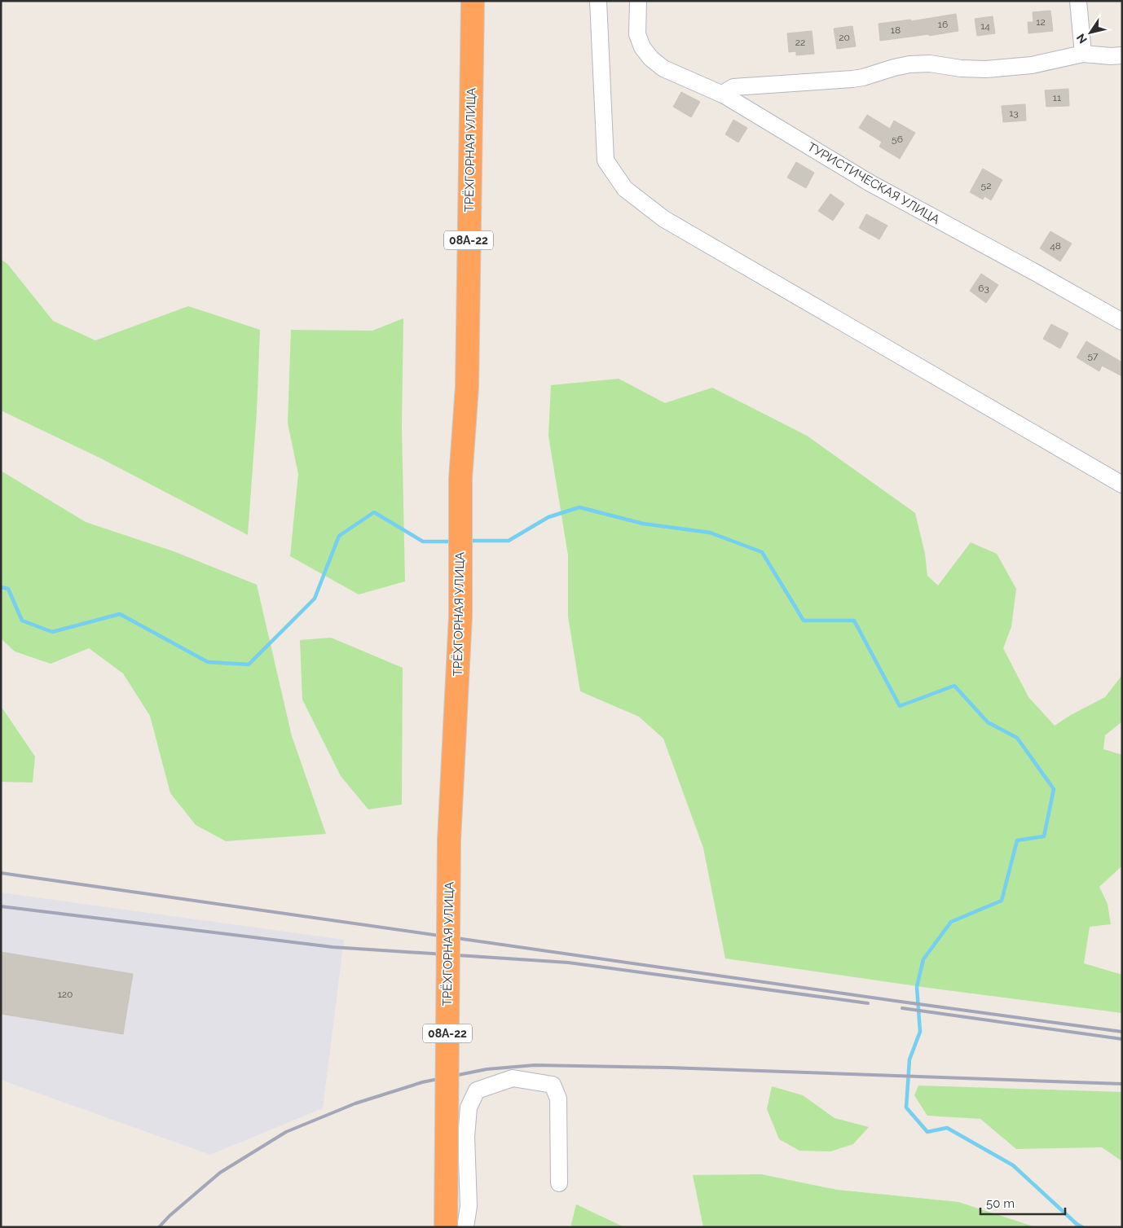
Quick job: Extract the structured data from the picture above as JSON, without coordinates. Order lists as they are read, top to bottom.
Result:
{
  "streets": {
    "highway": ["ТРЁХГОРНАЯ УЛИЦА", "08А-22"],
    "street": ["ТУРИСТИЧЕСКАЯ УЛИЦА"]
  },
  "house_numbers": [
    "12",
    "16",
    "14",
    "18",
    "20",
    "22",
    "11",
    "13",
    "56",
    "52",
    "48",
    "63",
    "57",
    "120"
  ],
  "scale_bar": "50 m",
  "north": "bottom left"
}
